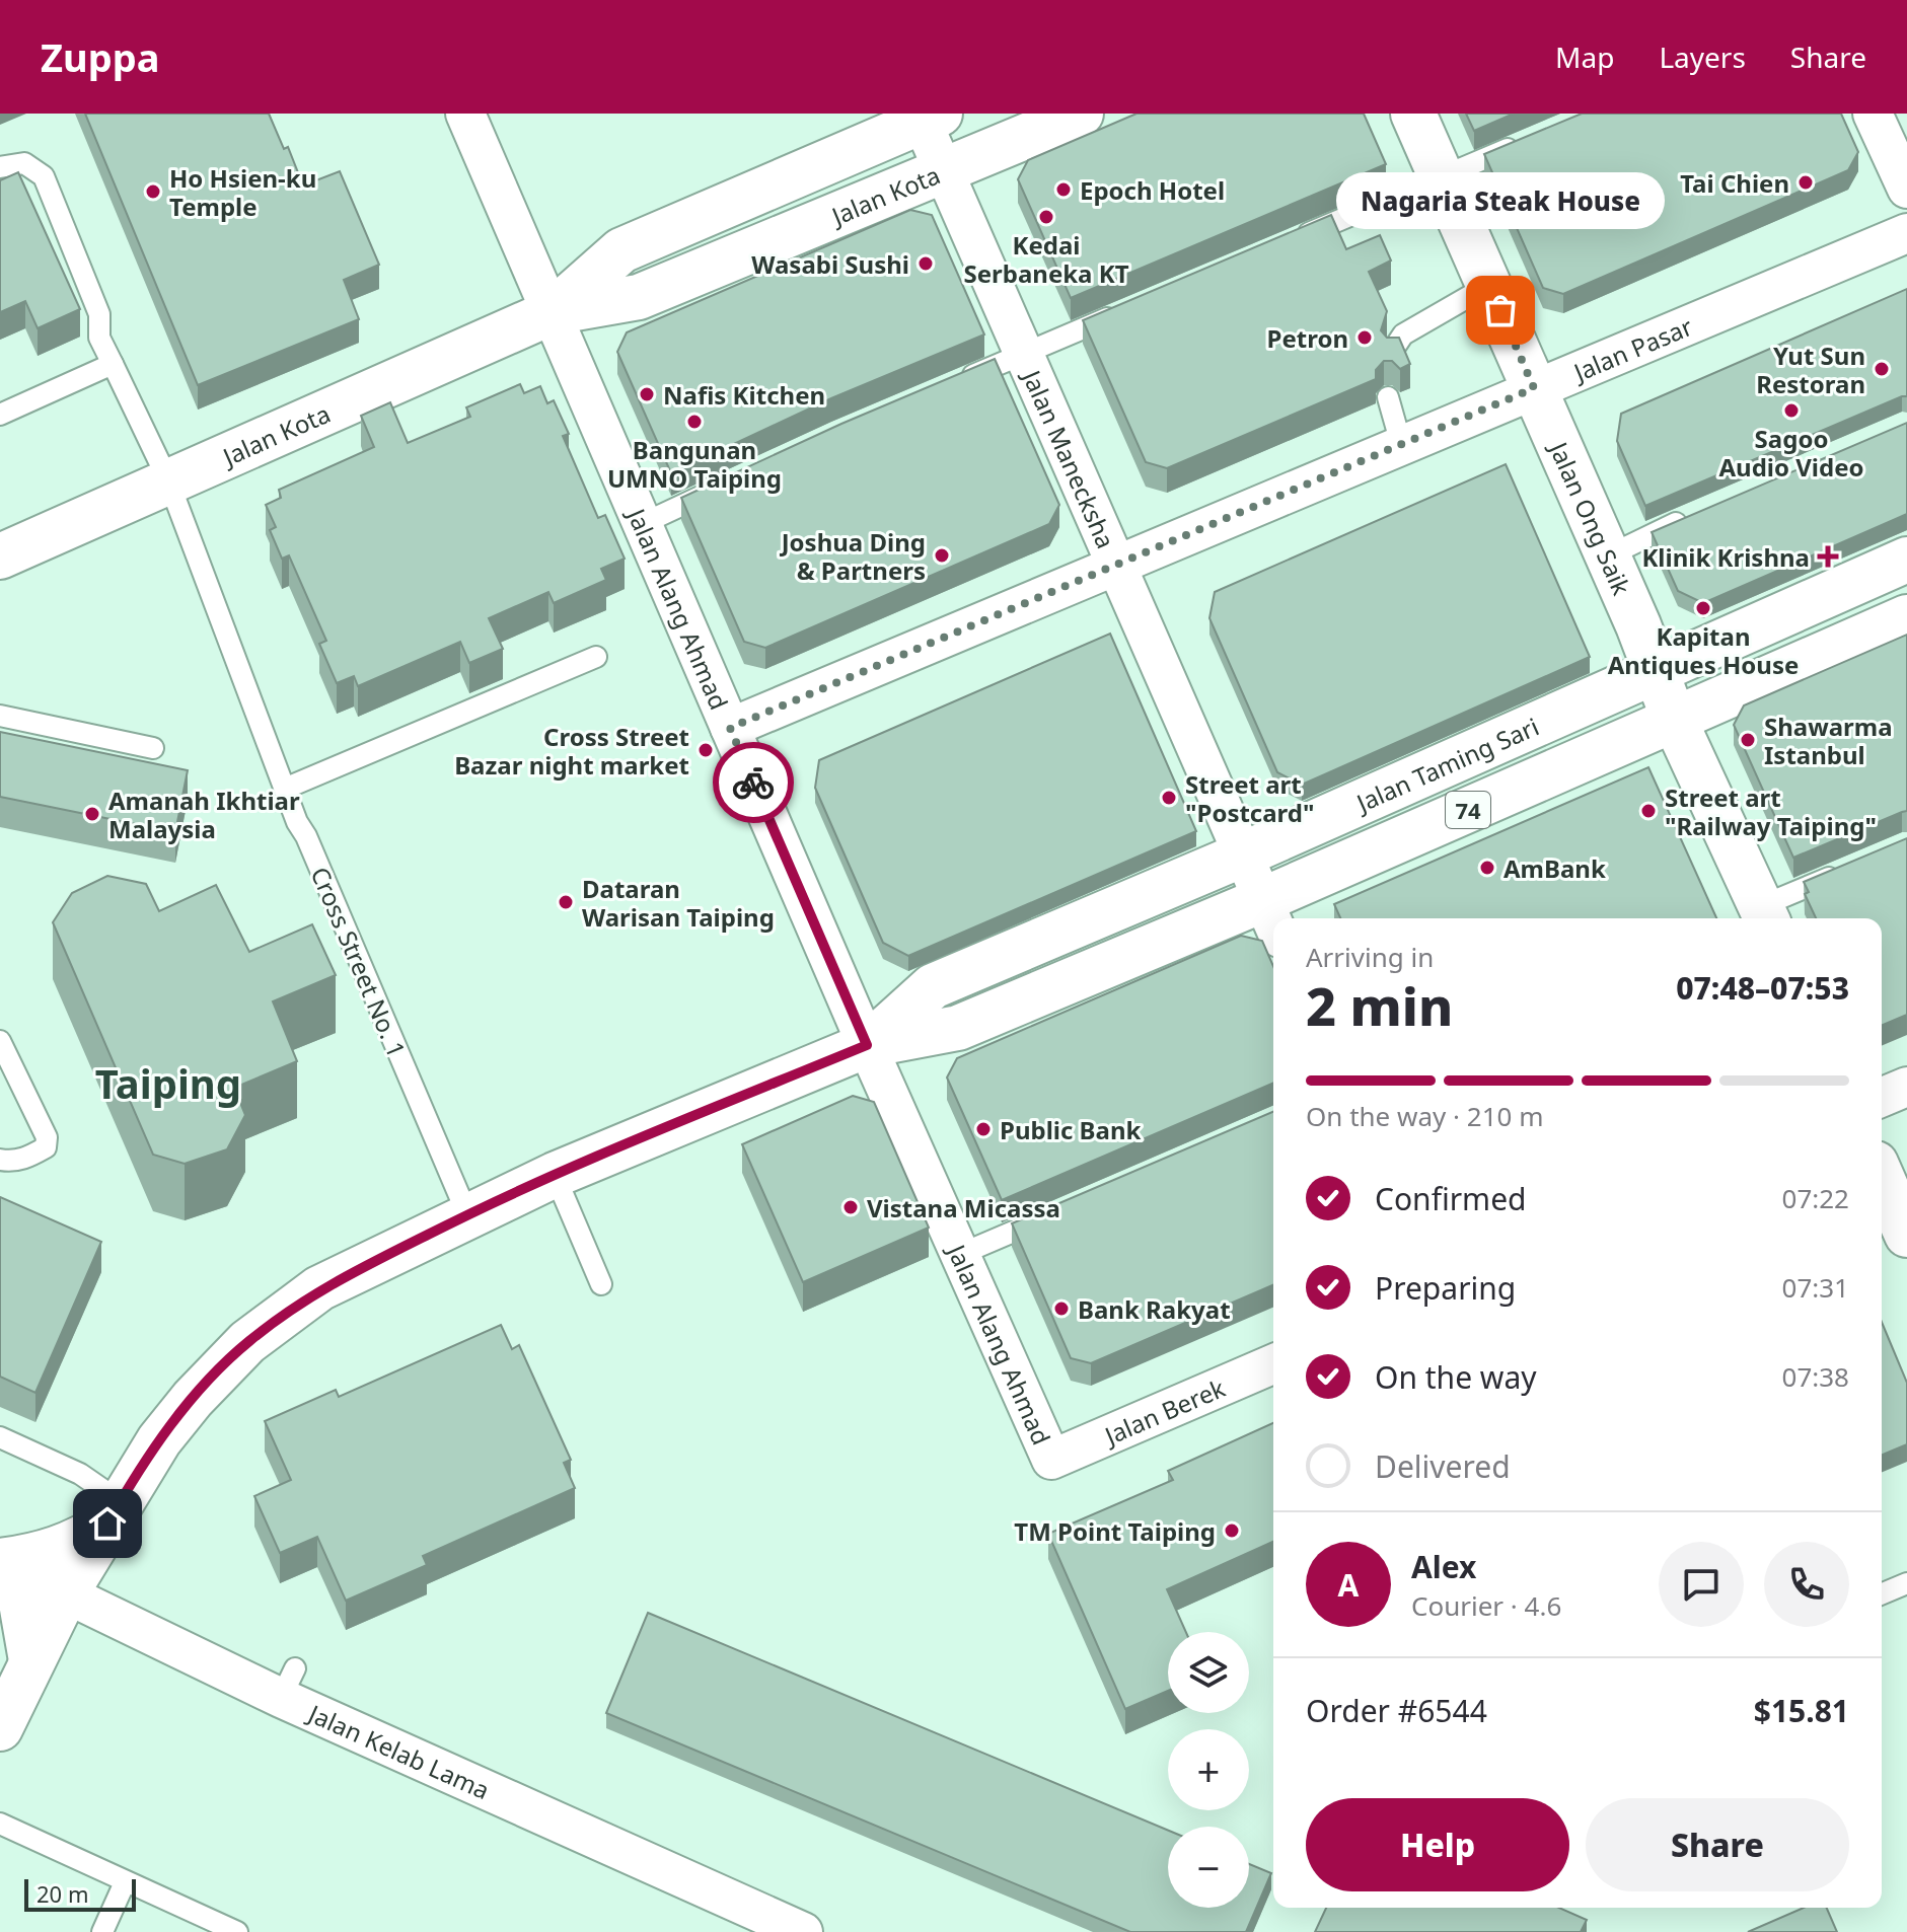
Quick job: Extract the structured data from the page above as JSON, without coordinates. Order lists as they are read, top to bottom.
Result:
{
  "streets": {
    "main road": [
      "Jalan Kota",
      "Jalan Ong Saik",
      "Jalan Taming Sari",
      "74"
    ],
    "street": [
      "Jalan Pasar",
      "Jalan Manecksha",
      "Jalan Alang Ahmad",
      "Jalan Berek",
      "Jalan Kelab Lama"
    ],
    "lane": ["Cross Street No. 1"]
  },
  "crossings": [
    ["Jalan Kota", "Jalan Manecksha"],
    ["Jalan Kota", "Jalan Alang Ahmad"],
    ["Jalan Kota", "Cross Street No. 1"],
    ["Jalan Pasar", "Jalan Manecksha"],
    ["Jalan Pasar", "Jalan Ong Saik"],
    ["Jalan Pasar", "Jalan Alang Ahmad"],
    ["Jalan Manecksha", "Jalan Taming Sari"],
    ["Jalan Ong Saik", "Jalan Taming Sari"],
    ["Jalan Alang Ahmad", "Jalan Taming Sari"],
    ["Jalan Alang Ahmad", "Jalan Berek"],
    ["Jalan Taming Sari", "Cross Street No. 1"],
    ["Jalan Taming Sari", "Jalan Kelab Lama"]
  ],
  "districts": ["Taiping"],
  "places": {
    "other": [
      "Tai Chien",
      "Epoch Hotel",
      "Ho Hsien-ku Temple",
      "Kedai Serbaneka KT",
      "Wasabi Sushi",
      "Nagaria Steak House",
      "Petron",
      "Yut Sun Restoran",
      "Nafis Kitchen",
      "Sagoo Audio Video",
      "Bangunan UMNO Taiping",
      "Joshua Ding & Partners",
      "Kapitan Antiques House",
      "Shawarma Istanbul",
      "Cross Street Bazar night market",
      "Street art \"Postcard\"",
      "Street art \"Railway Taiping\"",
      "Amanah Ikhtiar Malaysia",
      "AmBank",
      "Dataran Warisan Taiping",
      "Public Bank",
      "Vistana Micassa",
      "Bank Rakyat",
      "TM Point Taiping"
    ],
    "health": ["Klinik Krishna"]
  },
  "scale_bar": "20 m",
  "page": {
    "header": "Zuppa",
    "nav": ["Map", "Layers", "Share"],
    "bubble": "Nagaria Steak House",
    "heading": ["2 min", "Arriving in", "07:48–07:53"],
    "panel": [
      "Alex",
      "Courier · 4.6",
      "Order #6544",
      "$15.81"
    ],
    "bar": "On the way · 210 m",
    "list": [
      ["Confirmed", "07:22"],
      ["Preparing", "07:31"],
      ["On the way", "07:38"],
      "Delivered"
    ],
    "round": "A",
    "map_buttons": ["+", "−"],
    "buttons": ["Help", "Share"],
    "scale": "20 m"
  }
}
